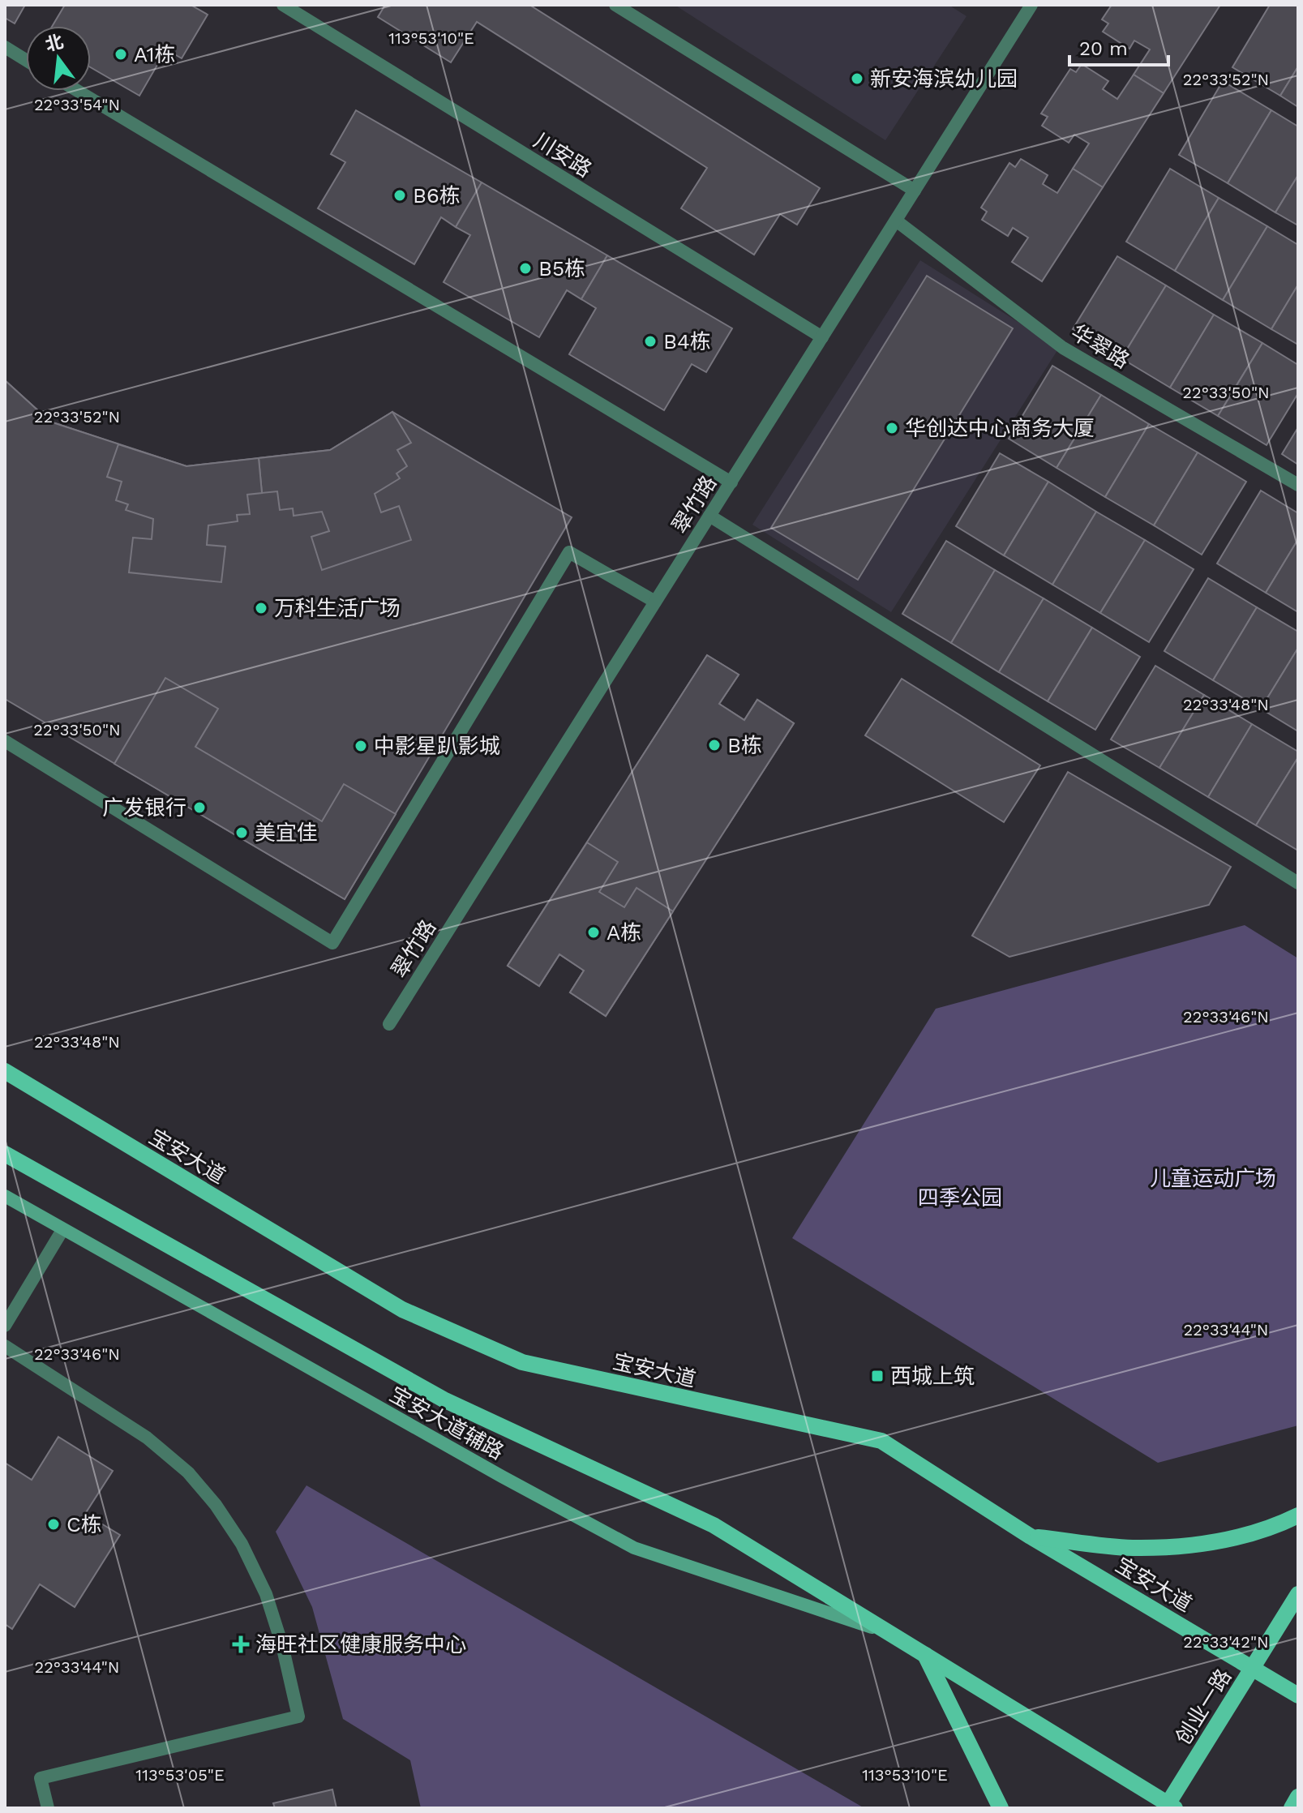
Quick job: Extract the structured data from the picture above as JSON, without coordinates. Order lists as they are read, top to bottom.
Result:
{
  "streets": {
    "main road": ["宝安大道", "宝安大道辅路", "创业一路"],
    "street": ["川安路", "华翠路", "翠竹路"]
  },
  "crossings": [
    ["川安路", "翠竹路"],
    ["华翠路", "翠竹路"],
    ["宝安大道", "创业一路"]
  ],
  "parks": ["儿童运动广场", "四季公园"],
  "places": {
    "other": [
      "A1栋",
      "新安海滨幼儿园",
      "B6栋",
      "B5栋",
      "B4栋",
      "华创达中心商务大厦",
      "万科生活广场",
      "B栋",
      "中影星趴影城",
      "广发银行",
      "美宜佳",
      "A栋",
      "C栋"
    ],
    "transit": ["西城上筑"],
    "health": ["海旺社区健康服务中心"]
  },
  "scale_bar": "20 m",
  "north": "top",
  "coordinates": [
    "113°53'10\"E",
    "22°33'52\"N",
    "22°33'54\"N",
    "22°33'50\"N",
    "22°33'48\"N",
    "22°33'46\"N",
    "22°33'44\"N",
    "22°33'42\"N",
    "113°53'05\"E"
  ]
}
